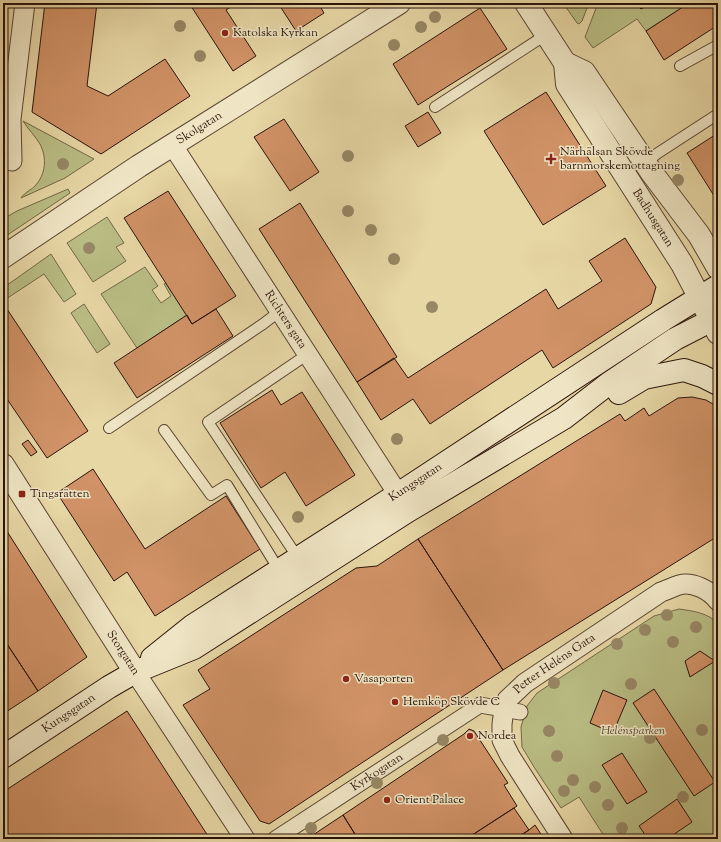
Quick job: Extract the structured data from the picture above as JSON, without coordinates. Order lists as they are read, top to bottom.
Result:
{
  "streets": {
    "main road": [
      "Skolgatan",
      "Badhusgatan",
      "Kungsgatan",
      "Storgatan"
    ],
    "street": ["Richters gata", "Petter Heléns Gata", "Kyrkogatan"]
  },
  "crossings": [
    ["Skolgatan", "Richters gata"],
    ["Badhusgatan", "Kungsgatan"],
    ["Richters gata", "Kungsgatan"],
    ["Kungsgatan", "Storgatan"],
    ["Petter Heléns Gata", "Kyrkogatan"]
  ],
  "parks": ["Helénsparken"],
  "places": {
    "other": [
      "Katolska Kyrkan",
      "Vasaporten",
      "Hemköp Skövde C",
      "Nordea",
      "Orient Palace"
    ],
    "health": ["Närhälsan Skövde barnmorskemottagning"],
    "transit": ["Tingsrätten"]
  }
}
